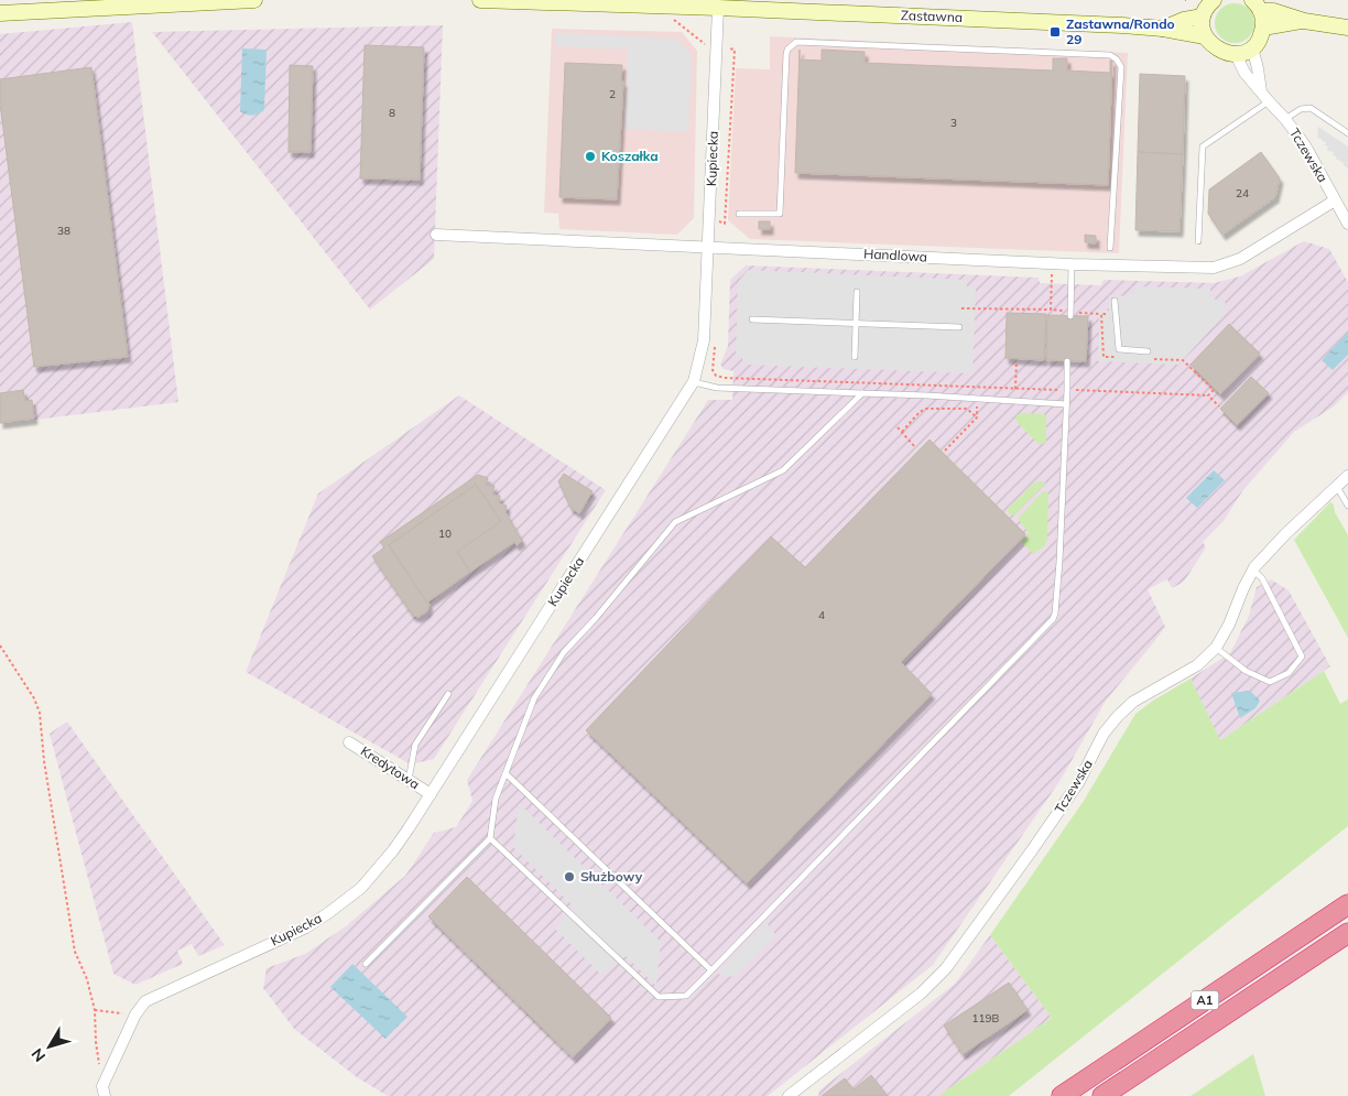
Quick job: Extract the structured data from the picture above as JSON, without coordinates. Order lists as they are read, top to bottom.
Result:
{
  "streets": {
    "highway": ["A1"],
    "main road": ["Zastawna"],
    "street": [
      "Tczewska",
      "Kupiecka",
      "Handlowa",
      "Kredytowa"
    ]
  },
  "crossings": [
    ["Zastawna", "Kupiecka"],
    ["Tczewska", "Handlowa"],
    ["Kupiecka", "Handlowa"],
    ["Kupiecka", "Kredytowa"]
  ],
  "places": {
    "transit": ["Zastawna/Rondo 29"],
    "other": ["Koszałka", "Służbowy"]
  },
  "house_numbers": [
    "2",
    "8",
    "3",
    "24",
    "38",
    "10",
    "4",
    "119B"
  ],
  "north": "bottom left"
}
